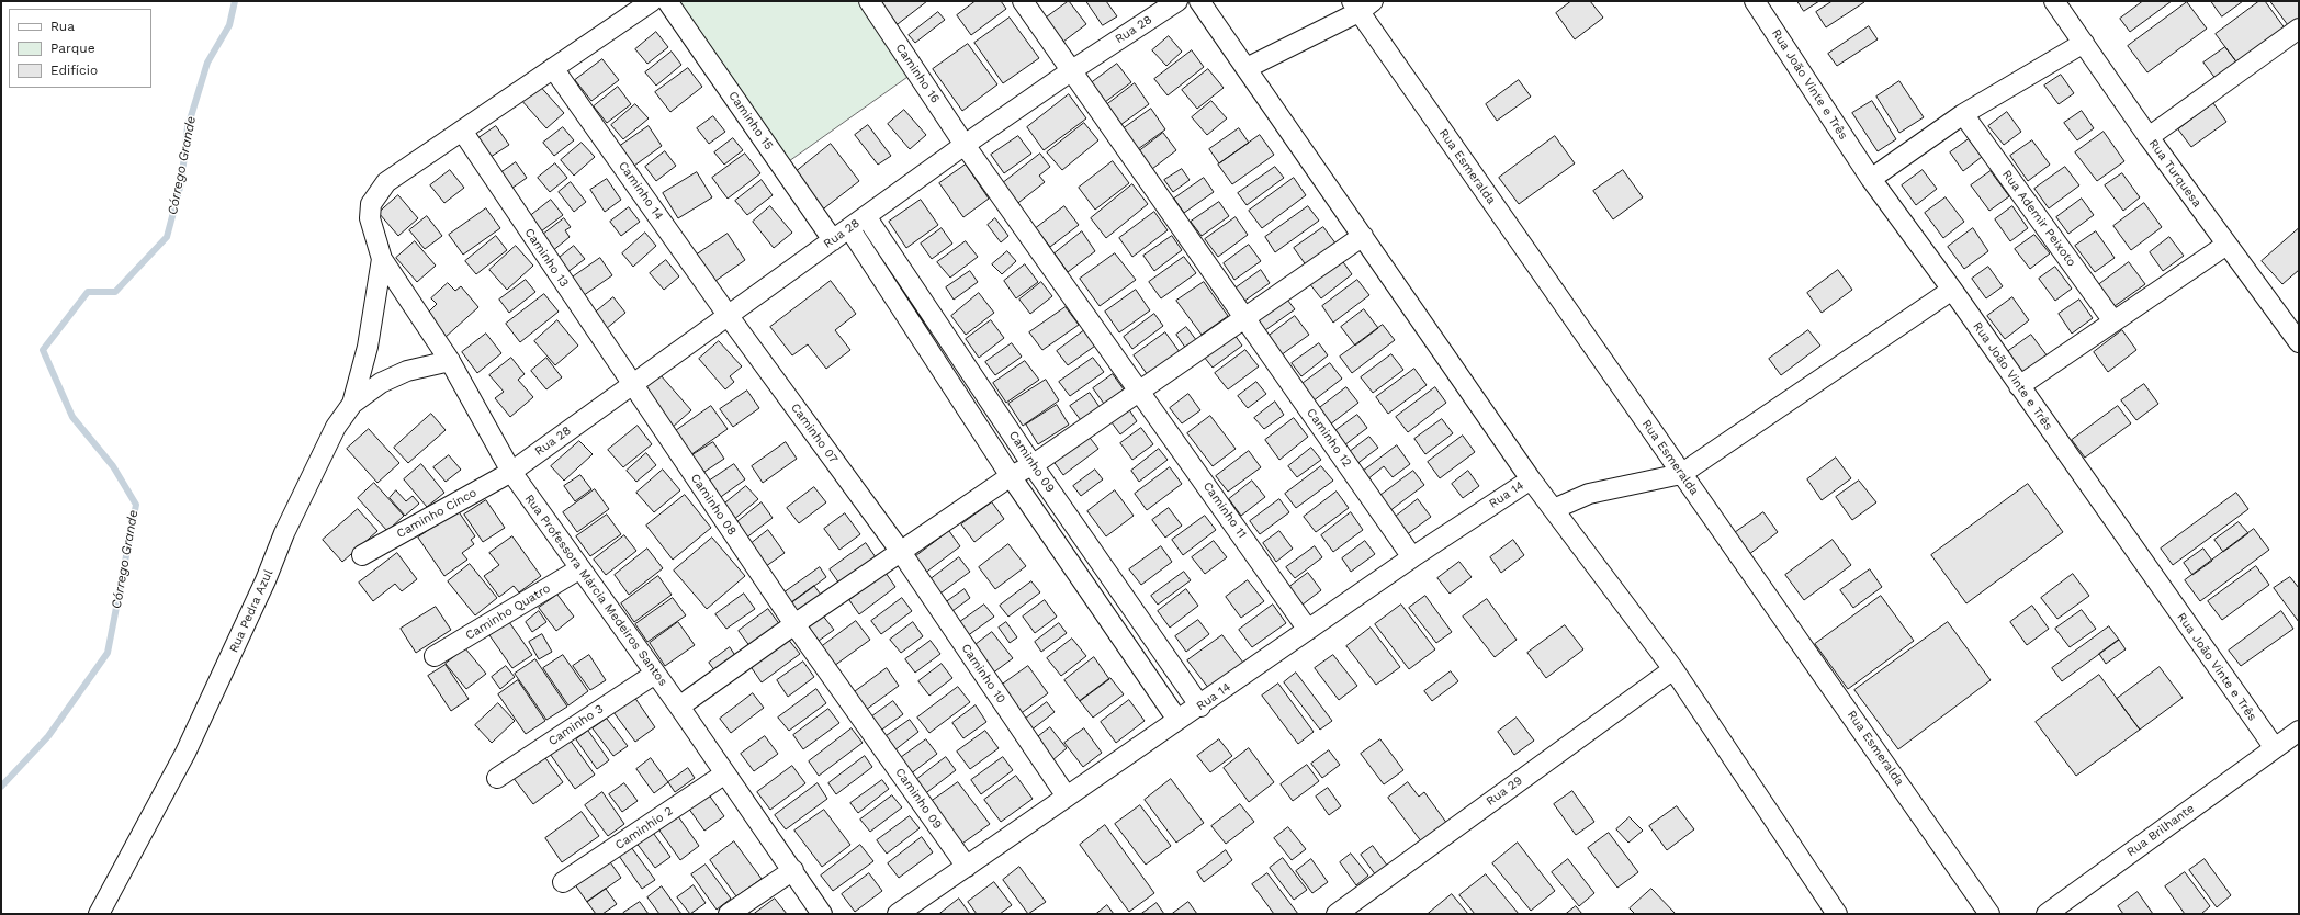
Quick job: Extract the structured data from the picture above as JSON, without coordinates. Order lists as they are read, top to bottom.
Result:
{
  "streets": {
    "street": [
      "Rua 28",
      "Caminho 16",
      "Rua João Vinte e Três",
      "Caminho 15",
      "Rua Esmeralda",
      "Rua Turquesa",
      "Caminho 14",
      "Rua Ademir Peixoto",
      "Caminho 13",
      "Caminho 07",
      "Caminho 12",
      "Caminho 09",
      "Rua 14",
      "Caminho 08",
      "Caminho 11",
      "Caminho Cinco",
      "Rua Professora Márcia Medeiros Santos",
      "Rua Pedra Azul",
      "Caminho Quatro",
      "Caminho 10",
      "Caminho 3",
      "Rua 29",
      "Caminhio 2",
      "Rua Brilhante"
    ]
  },
  "crossings": [
    ["Rua 28", "Caminho 16"],
    ["Rua 28", "Caminho 15"],
    ["Rua 28", "Caminho 14"],
    ["Rua 28", "Caminho 13"],
    ["Rua 28", "Caminho 07"],
    ["Rua 28", "Caminho 12"],
    ["Rua 28", "Caminho 09"],
    ["Rua 28", "Caminho 08"],
    ["Rua 28", "Caminho Cinco"],
    ["Rua 28", "Rua Professora Márcia Medeiros Santos"],
    ["Caminho 16", "Caminho 11"],
    ["Rua João Vinte e Três", "Rua Brilhante"],
    ["Caminho 14", "Caminho 07"],
    ["Caminho 13", "Caminho 08"],
    ["Caminho 07", "Caminho 10"],
    ["Caminho 12", "Rua 14"],
    ["Caminho 09", "Rua 14"],
    ["Caminho 09", "Caminho 08"],
    ["Rua 14", "Caminho 11"],
    ["Rua 14", "Caminho 10"],
    ["Caminho Cinco", "Rua Professora Márcia Medeiros Santos"],
    ["Rua Professora Márcia Medeiros Santos", "Rua Pedra Azul"],
    ["Rua Professora Márcia Medeiros Santos", "Caminho Quatro"],
    ["Rua Professora Márcia Medeiros Santos", "Caminho 3"],
    ["Rua Professora Márcia Medeiros Santos", "Caminhio 2"]
  ],
  "water": ["Córrego Grande"],
  "legend": ["Rua", "Parque", "Edifício"]
}
